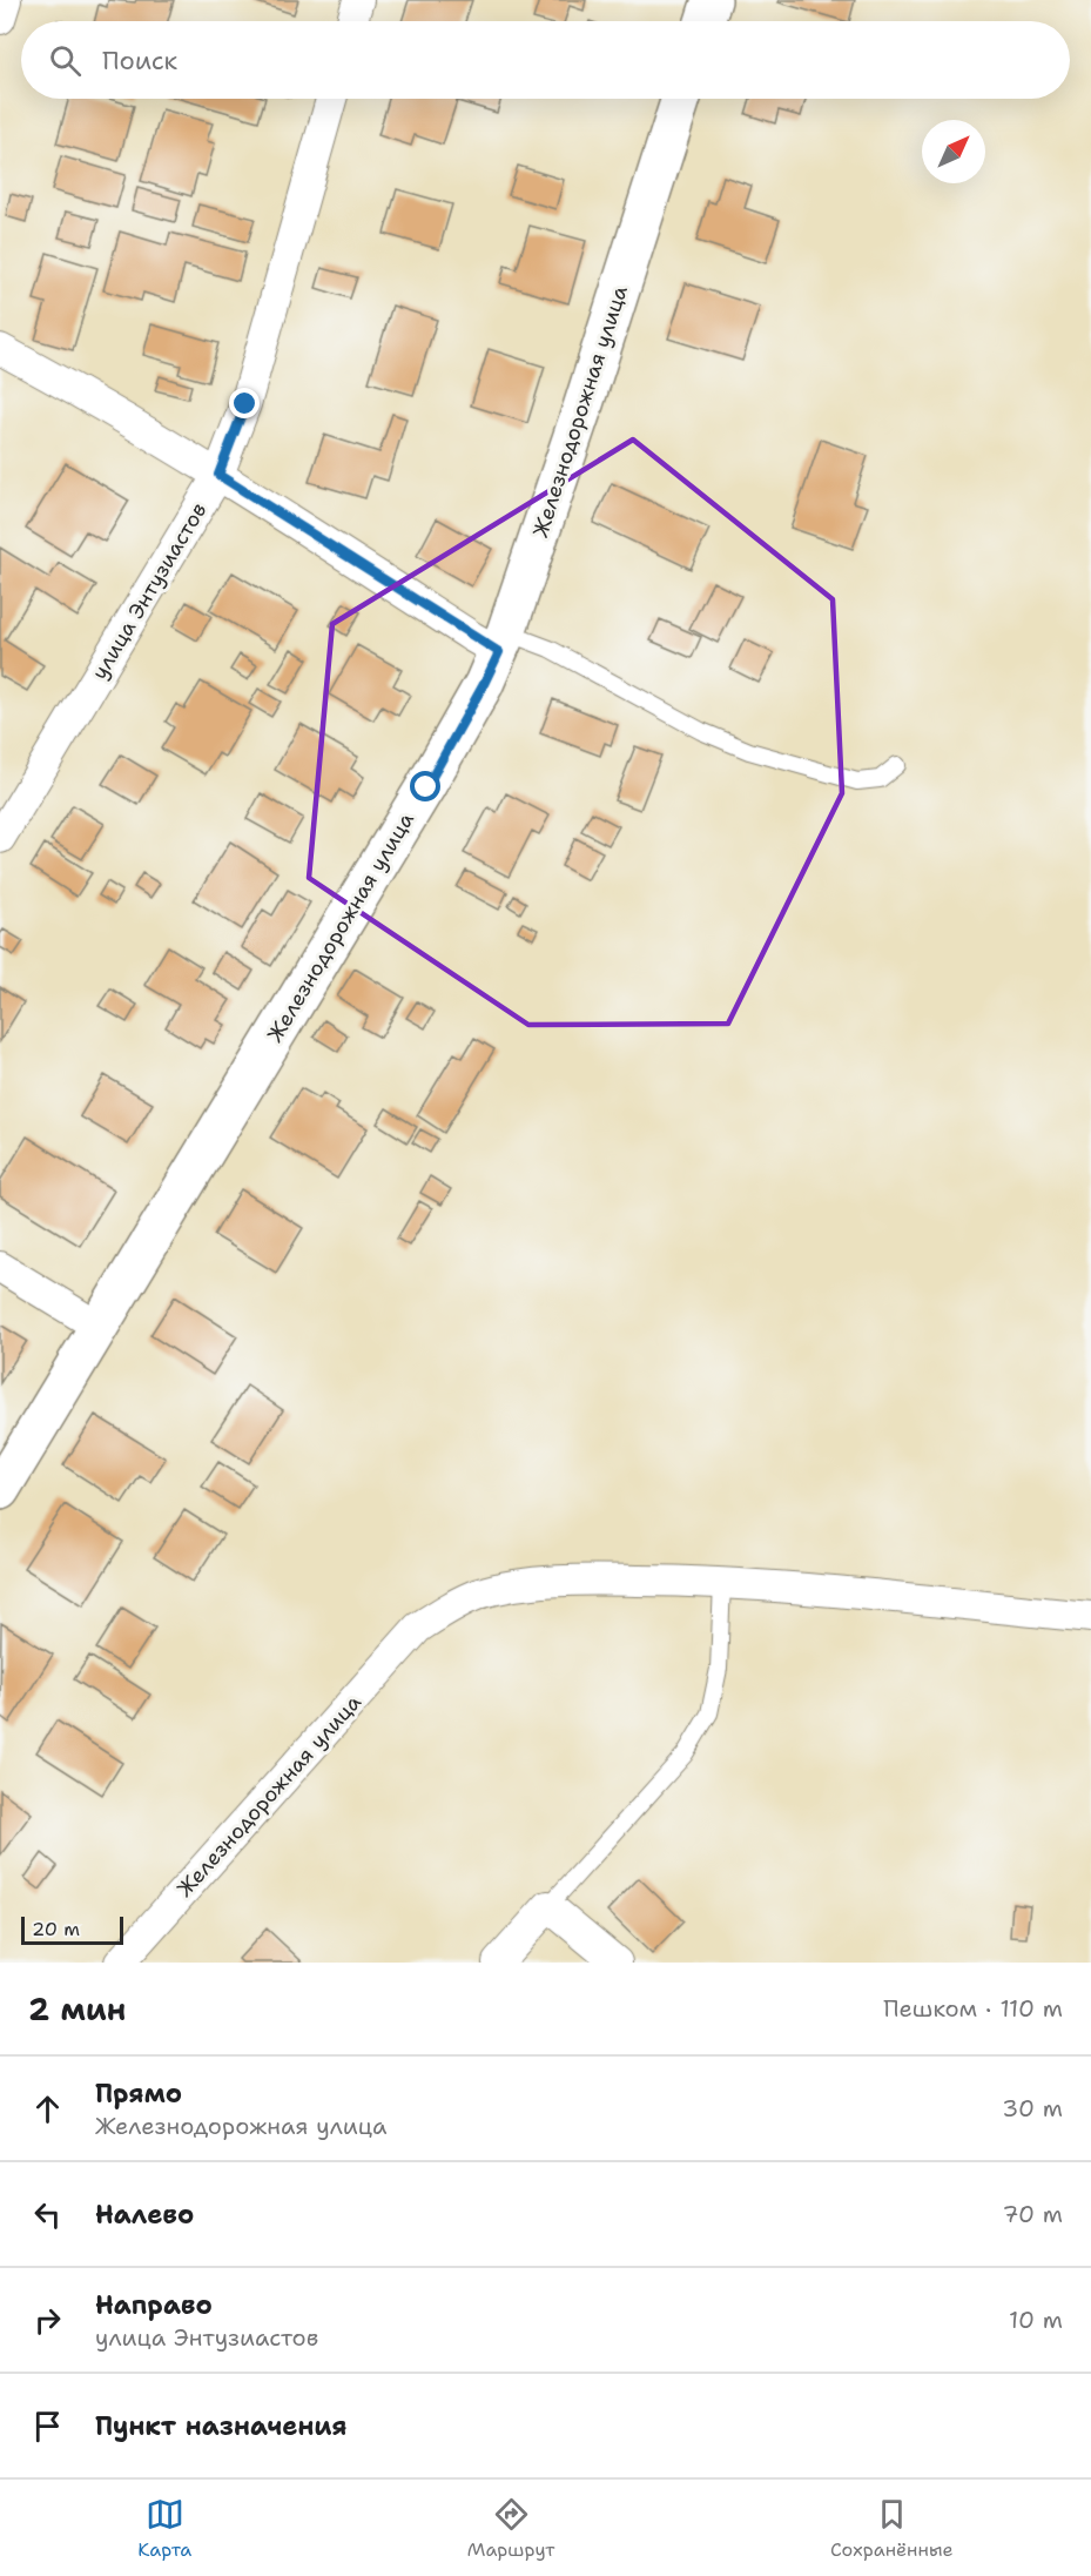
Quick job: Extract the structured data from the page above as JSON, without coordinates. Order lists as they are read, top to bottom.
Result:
{
  "streets": {
    "street": ["Железнодорожная улица", "улица Энтузиастов"]
  },
  "scale_bar": "20 m",
  "north": "top right",
  "page": {
    "search": "Поиск",
    "scale": "20 m",
    "heading": ["2 мин", "Пешком · 110 m"],
    "list": [
      ["Прямо", "Железнодорожная улица", "30 m"],
      ["Налево", "70 m"],
      ["Направо", "улица Энтузиастов", "10 m"],
      "Пункт назначения"
    ],
    "nav": ["Карта", "Маршрут", "Сохранённые"]
  }
}
